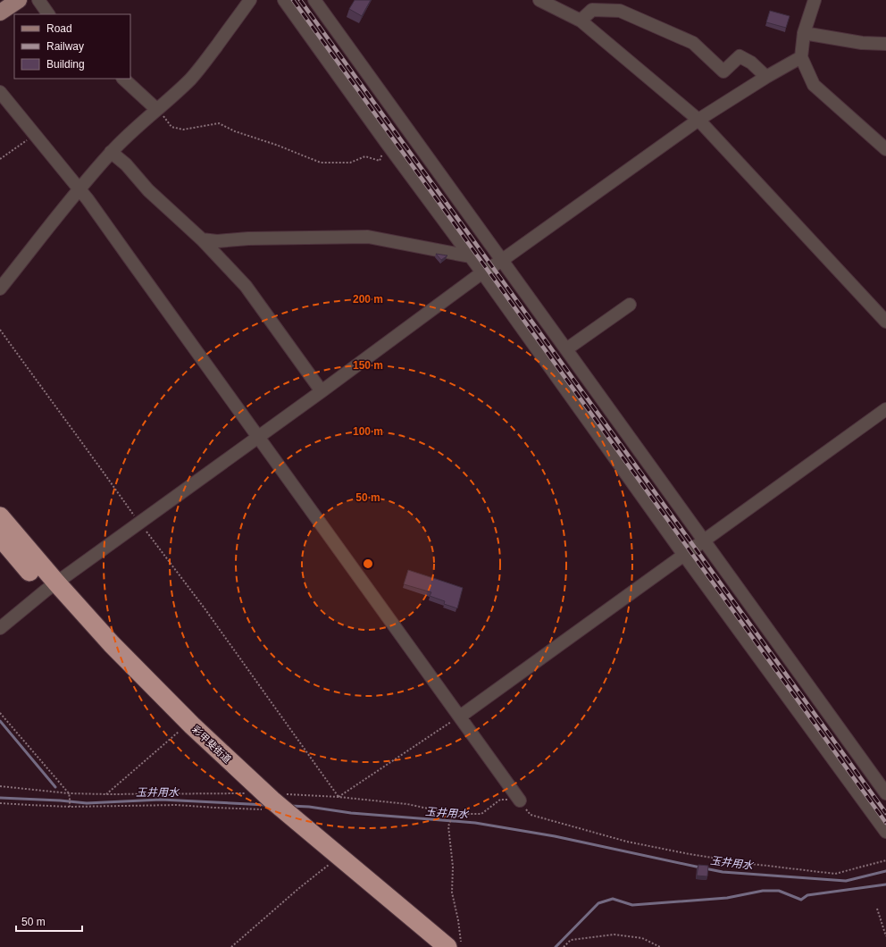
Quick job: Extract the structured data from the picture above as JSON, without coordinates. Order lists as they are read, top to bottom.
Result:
{
  "streets": {
    "highway": ["彩甲斐街道"]
  },
  "water": ["玉井用水"],
  "legend": ["Road", "Railway", "Building"],
  "scale_bar": "50 m",
  "rings": [
    "200 m",
    "150 m",
    "100 m",
    "50 m"
  ]
}
